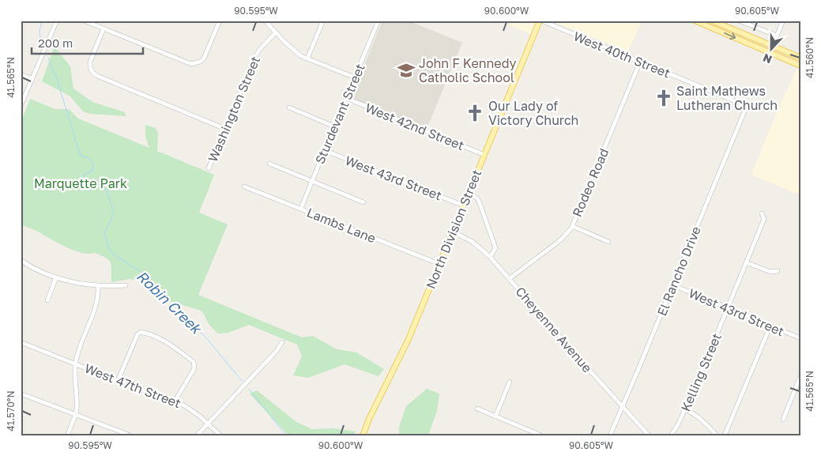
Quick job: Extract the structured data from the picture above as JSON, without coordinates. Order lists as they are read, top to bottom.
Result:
{
  "streets": {
    "main road": ["North Division Street"],
    "street": [
      "West 40th Street",
      "Washington Street",
      "Sturdevant Street",
      "West 42nd Street",
      "West 43rd Street",
      "Rodeo Road",
      "Lambs Lane",
      "El Rancho Drive",
      "Cheyenne Avenue",
      "Kelling Street",
      "West 47th Street"
    ]
  },
  "crossings": [
    ["West 40th Street", "Rodeo Road"],
    ["West 40th Street", "North Division Street"],
    ["West 40th Street", "El Rancho Drive"],
    ["Sturdevant Street", "West 42nd Street"],
    ["Sturdevant Street", "West 43rd Street"],
    ["West 42nd Street", "North Division Street"],
    ["West 43rd Street", "North Division Street"],
    ["West 43rd Street", "El Rancho Drive"],
    ["West 43rd Street", "Kelling Street"],
    ["Rodeo Road", "Cheyenne Avenue"],
    ["Lambs Lane", "North Division Street"],
    ["North Division Street", "Cheyenne Avenue"],
    ["El Rancho Drive", "Cheyenne Avenue"]
  ],
  "water": ["Robin Creek"],
  "parks": ["Marquette Park"],
  "places": {
    "school or university": ["John F Kennedy Catholic School"],
    "church": ["Saint Mathews Lutheran Church", "Our Lady of Victory Church"]
  },
  "scale_bar": "200 m",
  "north": "bottom",
  "coordinates": [
    "90.595°W",
    "90.600°W",
    "90.605°W",
    "41.560°N",
    "41.565°N",
    "41.570°N"
  ]
}
